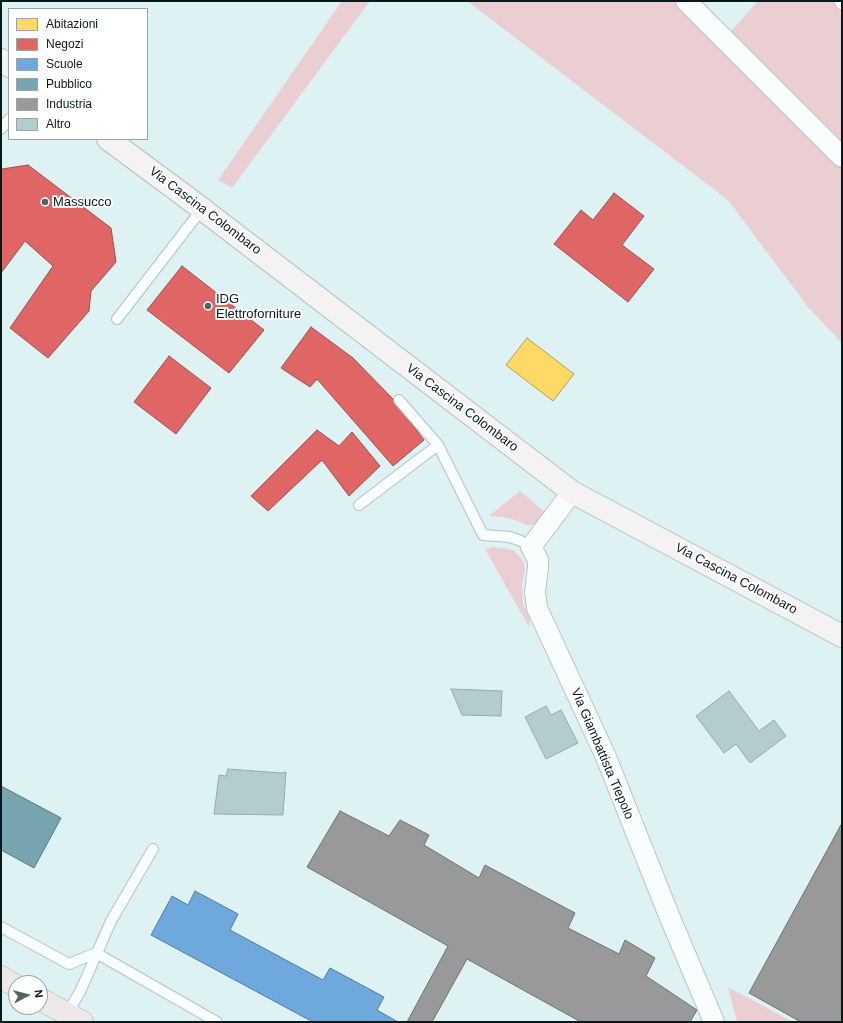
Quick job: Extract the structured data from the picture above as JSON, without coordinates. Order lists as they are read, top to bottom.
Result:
{
  "streets": {
    "main road": ["Via Cascina Colombaro"],
    "street": ["Via Giambattista Tiepolo"]
  },
  "places": ["Massucco", "IDG Elettroforniture"],
  "legend": [
    "Abitazioni",
    "Negozi",
    "Scuole",
    "Pubblico",
    "Industria",
    "Altro"
  ],
  "north": "right"
}
